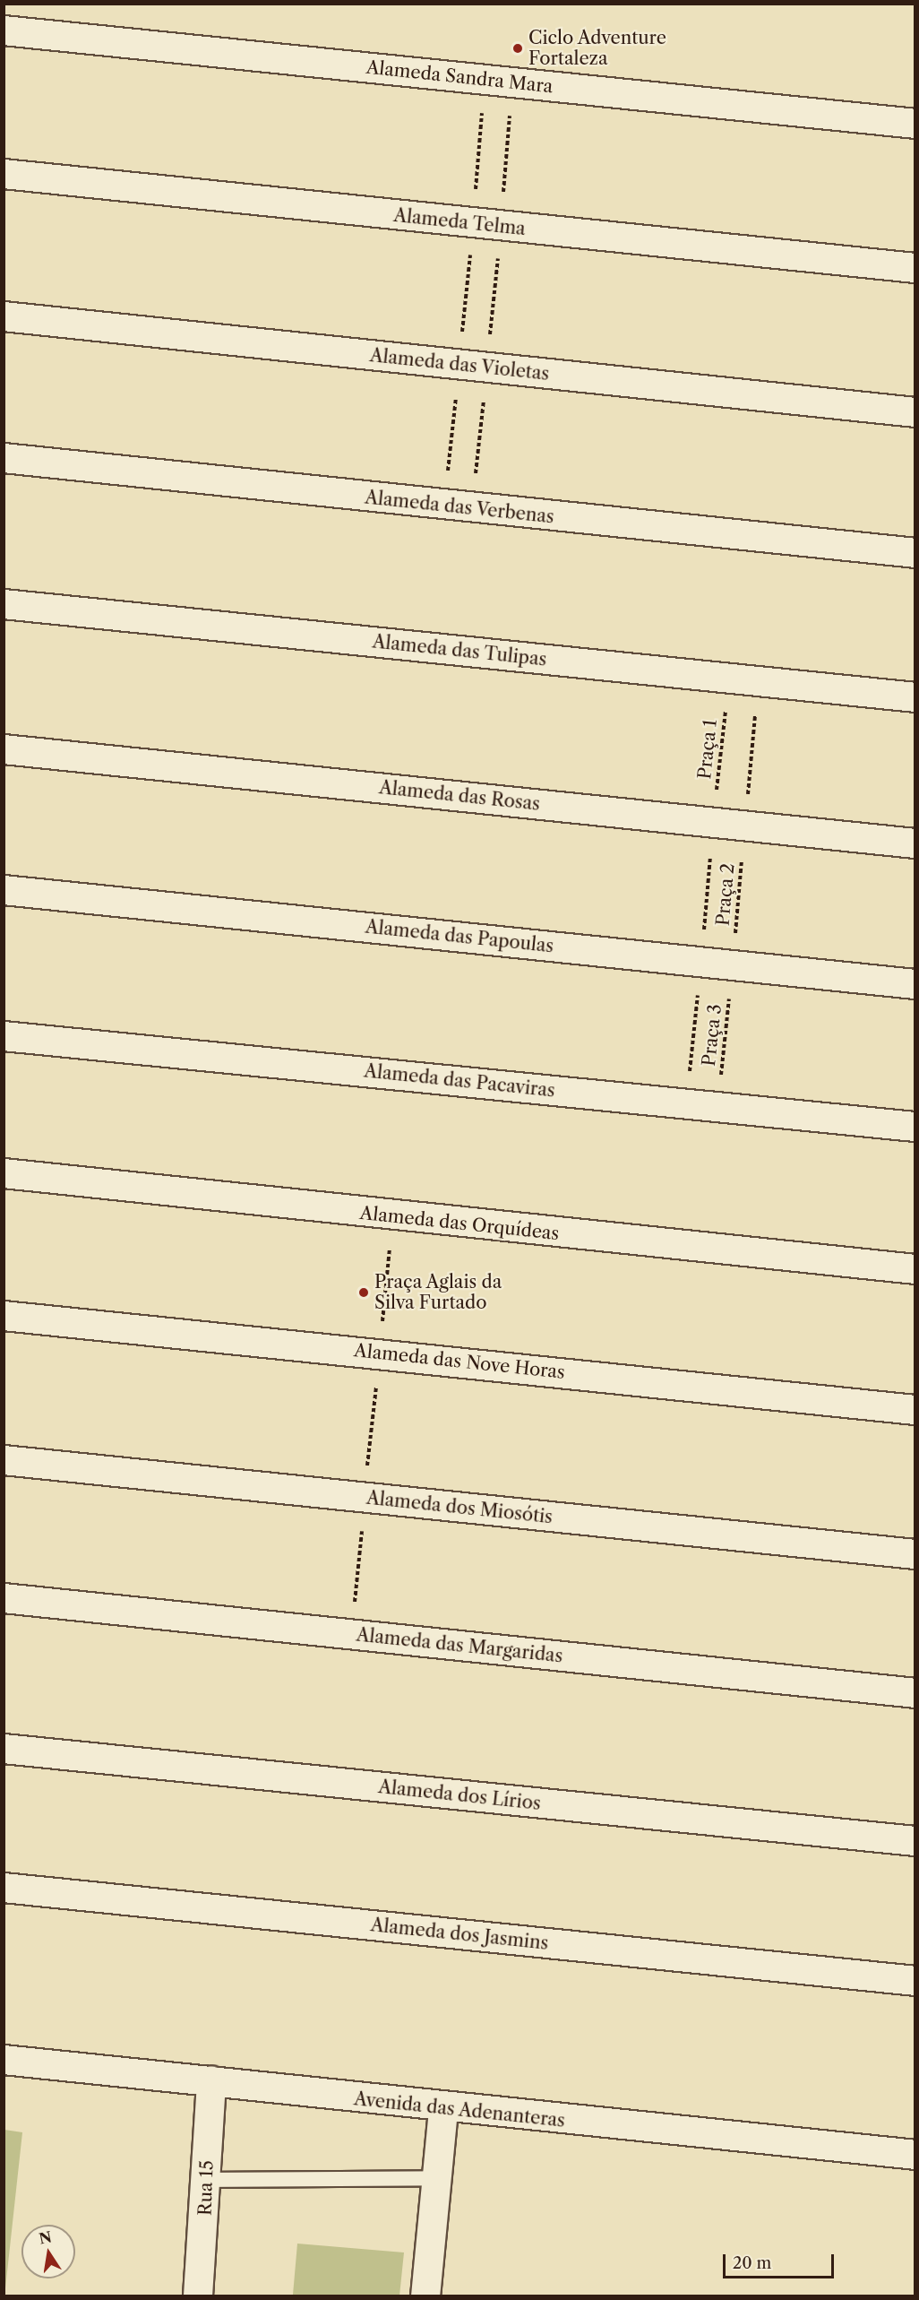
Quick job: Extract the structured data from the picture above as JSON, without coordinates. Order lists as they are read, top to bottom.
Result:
{
  "streets": {
    "street": [
      "Alameda Sandra Mara",
      "Alameda Telma",
      "Alameda das Violetas",
      "Alameda das Verbenas",
      "Alameda das Tulipas",
      "Alameda das Rosas",
      "Alameda das Papoulas",
      "Alameda das Pacaviras",
      "Alameda das Orquídeas",
      "Alameda das Nove Horas",
      "Alameda dos Miosótis",
      "Alameda das Margaridas",
      "Alameda dos Lírios",
      "Alameda dos Jasmins",
      "Avenida das Adenanteras",
      "Rua 15"
    ],
    "path": ["Praça 1", "Praça 2", "Praça 3"]
  },
  "crossings": [
    ["Alameda das Tulipas", "Praça 1"],
    ["Praça 1", "Alameda das Rosas"],
    ["Praça 1", "Praça 2"],
    ["Alameda das Rosas", "Praça 2"],
    ["Praça 2", "Alameda das Papoulas"],
    ["Praça 2", "Praça 3"],
    ["Alameda das Papoulas", "Praça 3"],
    ["Praça 3", "Alameda das Pacaviras"],
    ["Avenida das Adenanteras", "Rua 15"]
  ],
  "places": ["Ciclo Adventure Fortaleza", "Praça Aglais da Silva Furtado"],
  "scale_bar": "20 m",
  "north": "top"
}
